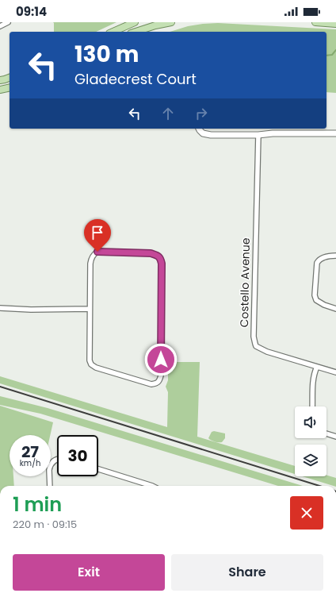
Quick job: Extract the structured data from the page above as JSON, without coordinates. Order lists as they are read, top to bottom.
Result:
{
  "streets": {
    "street": ["Costello Avenue"]
  },
  "page": {
    "status": "09:14",
    "turn": ["130 m", "Gladecrest Court"],
    "speed": "27 km/h",
    "limit": "30",
    "heading": ["1 min", "220 m · 09:15"],
    "buttons": ["Exit", "Share"]
  }
}
